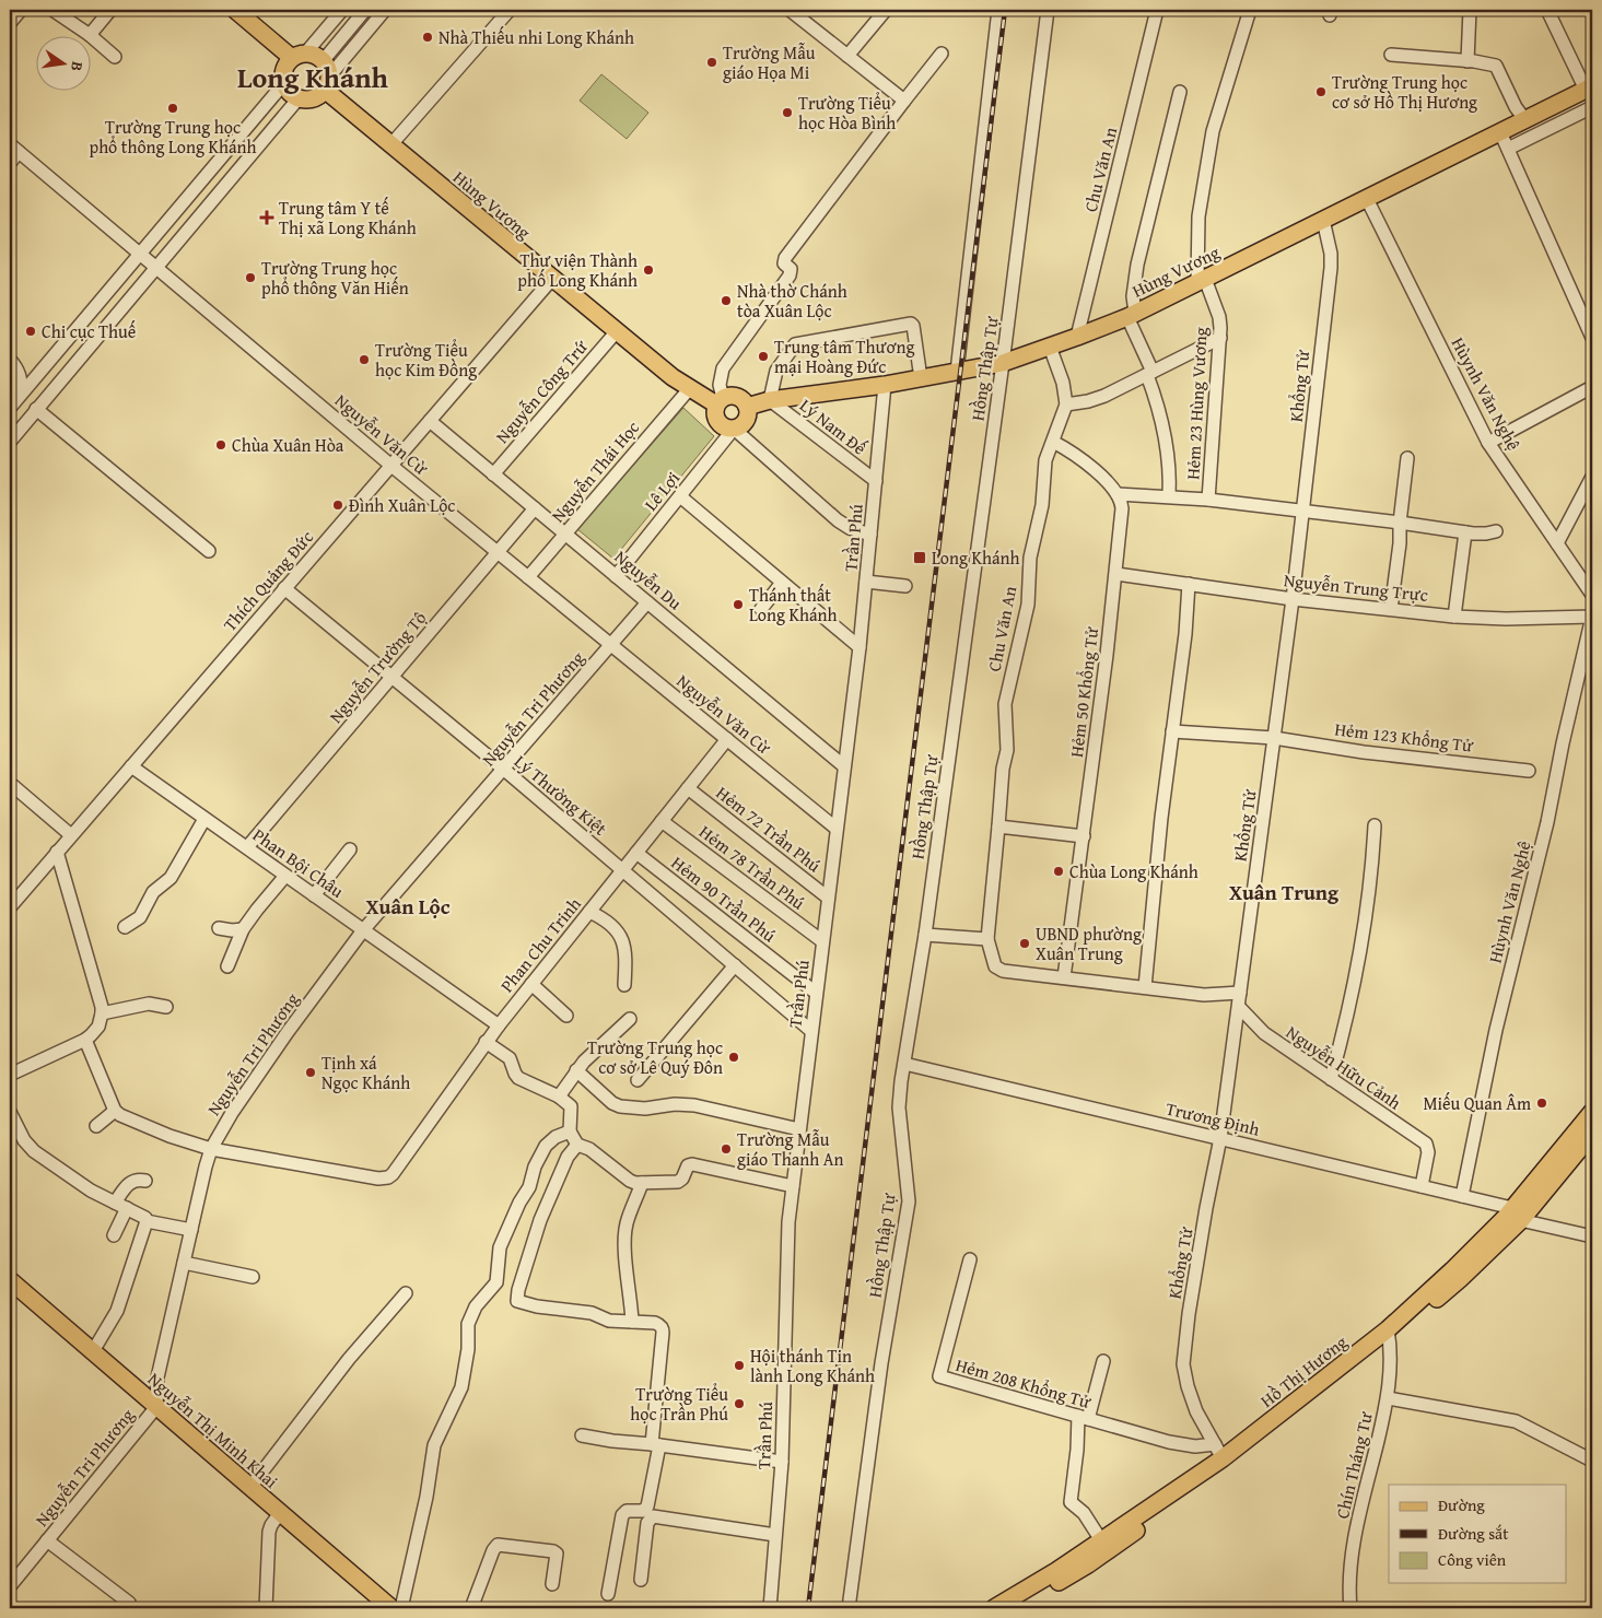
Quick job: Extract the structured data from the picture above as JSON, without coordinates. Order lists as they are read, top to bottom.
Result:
{
  "streets": {
    "main road": ["Hùng Vương", "Hồ Thị Hương", "Nguyễn Thị Minh Khai"],
    "street": [
      "Chu Văn An",
      "Hồng Thập Tự",
      "Khổng Tử",
      "Nguyễn Công Trứ",
      "Hùynh Văn Nghệ",
      "Hẻm 23 Hùng Vương",
      "Lý Nam Đế",
      "Nguyễn Văn Cừ",
      "Nguyễn Thái Học",
      "Lê Lợi",
      "Trần Phú",
      "Nguyễn Du",
      "Thích Quảng Đức",
      "Nguyễn Trung Trực",
      "Nguyễn Trường Tộ",
      "Hẻm 50 Khổng Tử",
      "Nguyễn Tri Phương",
      "Hẻm 123 Khổng Tử",
      "Lý Thường Kiệt",
      "Hẻm 72 Trần Phú",
      "Phan Bội Châu",
      "Hẻm 78 Trần Phú",
      "Hẻm 90 Trần Phú",
      "Phan Chu Trinh",
      "Nguyễn Hữu Cảnh",
      "Trương Định",
      "Hẻm 208 Khổng Tử",
      "Chín Tháng Tư"
    ]
  },
  "crossings": [
    ["Chu Văn An", "Hùng Vương"],
    ["Hùng Vương", "Hồng Thập Tự"],
    ["Hùng Vương", "Khổng Tử"],
    ["Hùng Vương", "Nguyễn Công Trứ"],
    ["Hùng Vương", "Hùynh Văn Nghệ"],
    ["Hùng Vương", "Hẻm 23 Hùng Vương"],
    ["Hùng Vương", "Lý Nam Đế"],
    ["Hùng Vương", "Nguyễn Thái Học"],
    ["Hùng Vương", "Lê Lợi"],
    ["Hùng Vương", "Trần Phú"],
    ["Hùng Vương", "Thích Quảng Đức"],
    ["Hồng Thập Tự", "Trương Định"],
    ["Khổng Tử", "Nguyễn Trung Trực"],
    ["Khổng Tử", "Hẻm 123 Khổng Tử"],
    ["Khổng Tử", "Nguyễn Hữu Cảnh"],
    ["Khổng Tử", "Trương Định"],
    ["Khổng Tử", "Hồ Thị Hương"],
    ["Khổng Tử", "Hẻm 208 Khổng Tử"],
    ["Nguyễn Công Trứ", "Nguyễn Du"],
    ["Hùynh Văn Nghệ", "Nguyễn Trung Trực"],
    ["Hùynh Văn Nghệ", "Trương Định"],
    ["Lý Nam Đế", "Trần Phú"],
    ["Nguyễn Văn Cừ", "Nguyễn Thái Học"],
    ["Nguyễn Văn Cừ", "Trần Phú"],
    ["Nguyễn Văn Cừ", "Thích Quảng Đức"],
    ["Nguyễn Văn Cừ", "Nguyễn Trường Tộ"],
    ["Nguyễn Văn Cừ", "Nguyễn Tri Phương"],
    ["Nguyễn Văn Cừ", "Phan Chu Trinh"],
    ["Nguyễn Thái Học", "Nguyễn Du"],
    ["Lê Lợi", "Nguyễn Du"],
    ["Trần Phú", "Nguyễn Du"],
    ["Trần Phú", "Lý Thường Kiệt"],
    ["Trần Phú", "Hẻm 72 Trần Phú"],
    ["Trần Phú", "Hẻm 78 Trần Phú"],
    ["Trần Phú", "Hẻm 90 Trần Phú"],
    ["Nguyễn Du", "Thích Quảng Đức"],
    ["Nguyễn Du", "Nguyễn Trường Tộ"],
    ["Nguyễn Du", "Nguyễn Tri Phương"],
    ["Thích Quảng Đức", "Lý Thường Kiệt"],
    ["Thích Quảng Đức", "Phan Bội Châu"],
    ["Nguyễn Trung Trực", "Hẻm 50 Khổng Tử"],
    ["Nguyễn Trường Tộ", "Lý Thường Kiệt"],
    ["Nguyễn Trường Tộ", "Phan Bội Châu"],
    ["Nguyễn Tri Phương", "Lý Thường Kiệt"],
    ["Nguyễn Tri Phương", "Phan Bội Châu"],
    ["Nguyễn Tri Phương", "Phan Chu Trinh"],
    ["Nguyễn Tri Phương", "Nguyễn Thị Minh Khai"],
    ["Lý Thường Kiệt", "Phan Chu Trinh"],
    ["Hẻm 72 Trần Phú", "Phan Chu Trinh"],
    ["Phan Bội Châu", "Phan Chu Trinh"],
    ["Hẻm 78 Trần Phú", "Phan Chu Trinh"],
    ["Hẻm 90 Trần Phú", "Phan Chu Trinh"],
    ["Nguyễn Hữu Cảnh", "Trương Định"],
    ["Trương Định", "Hồ Thị Hương"],
    ["Hồ Thị Hương", "Hẻm 208 Khổng Tử"],
    ["Hồ Thị Hương", "Chín Tháng Tư"]
  ],
  "districts": ["Long Khánh", "Xuân Trung", "Xuân Lộc"],
  "places": {
    "other": [
      "Nhà Thiếu nhi Long Khánh",
      "Trường Mẫu giáo Họa Mi",
      "Trường Trung học cơ sở Hồ Thị Hương",
      "Trường Trung học phổ thông Long Khánh",
      "Trường Tiểu học Hòa Bình",
      "Thư viện Thành phố Long Khánh",
      "Trường Trung học phổ thông Văn Hiến",
      "Nhà thờ Chánh tòa Xuân Lộc",
      "Chi cục Thuế",
      "Trung tâm Thương mại Hoàng Đức",
      "Trường Tiểu học Kim Đồng",
      "Chùa Xuân Hòa",
      "Đình Xuân Lộc",
      "Thánh thất Long Khánh",
      "Chùa Long Khánh",
      "UBND phường Xuân Trung",
      "Trường Trung học cơ sở Lê Quý Đôn",
      "Tịnh xá Ngọc Khánh",
      "Miếu Quan Âm",
      "Trường Mẫu giáo Thanh An",
      "Hội thánh Tin lành Long Khánh",
      "Trường Tiểu học Trần Phú"
    ],
    "health": ["Trung tâm Y tế Thị xã Long Khánh"],
    "transit": ["Long Khánh"]
  },
  "legend": ["Đường", "Đường sắt", "Công viên"],
  "north": "right"
}
